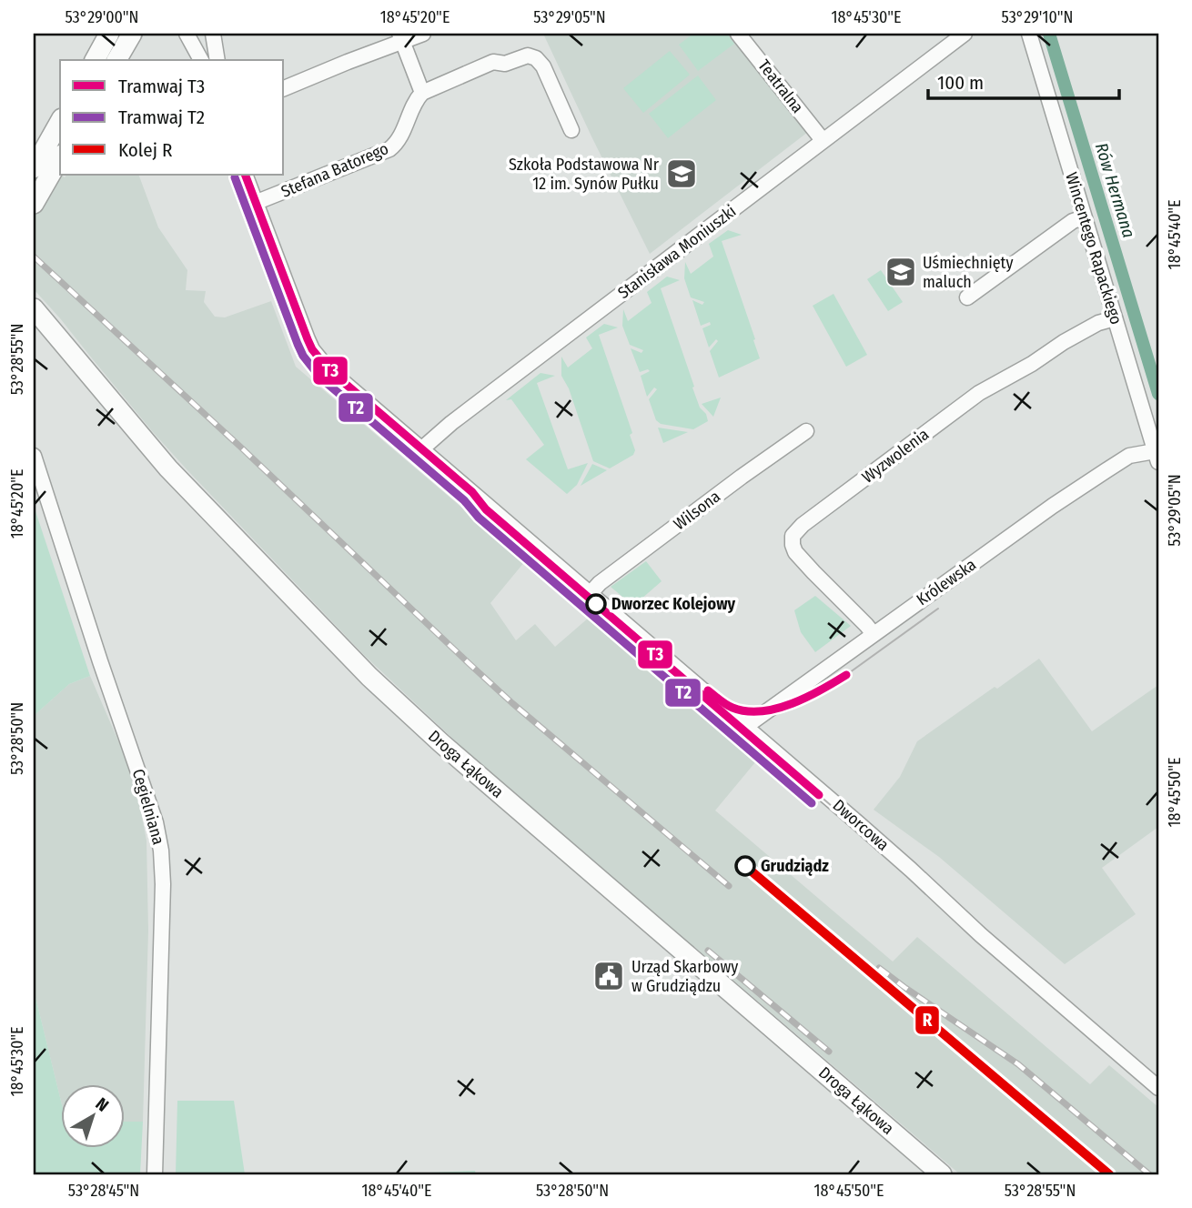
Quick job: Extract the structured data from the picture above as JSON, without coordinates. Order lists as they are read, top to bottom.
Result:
{
  "streets": {
    "main road": ["Droga Łąkowa"],
    "street": [
      "Teatralna",
      "Stefana Batorego",
      "Wincentego Rapackiego",
      "Stanisława Moniuszki",
      "Wyzwolenia",
      "Wilsona",
      "Królewska",
      "Cegielniana",
      "Dworcowa"
    ]
  },
  "crossings": [
    ["Teatralna", "Stanisława Moniuszki"],
    ["Stefana Batorego", "Dworcowa"],
    ["Wincentego Rapackiego", "Wyzwolenia"],
    ["Wincentego Rapackiego", "Królewska"],
    ["Stanisława Moniuszki", "Dworcowa"],
    ["Wyzwolenia", "Królewska"],
    ["Wilsona", "Dworcowa"],
    ["Królewska", "Dworcowa"]
  ],
  "water": ["Rów Hermana"],
  "places": {
    "school or university": ["Szkoła Podstawowa Nr 12 im. Synów Pułku", "Uśmiechnięty maluch"],
    "other": ["Dworzec Kolejowy", "Grudziądz"],
    "public building": ["Urząd Skarbowy w Grudziądzu"]
  },
  "lines": ["tram line T3", "tram line T2", "rail line R"],
  "legend": ["Tramwaj T3", "Tramwaj T2", "Kolej R"],
  "scale_bar": "100 m",
  "north": "top right",
  "coordinates": [
    "53°29'00\"N",
    "18°45'20\"E",
    "53°29'05\"N",
    "18°45'30\"E",
    "53°29'10\"N",
    "18°45'40\"E",
    "53°28'55\"N",
    "53°28'50\"N",
    "18°45'50\"E",
    "53°28'45\"N"
  ]
}
